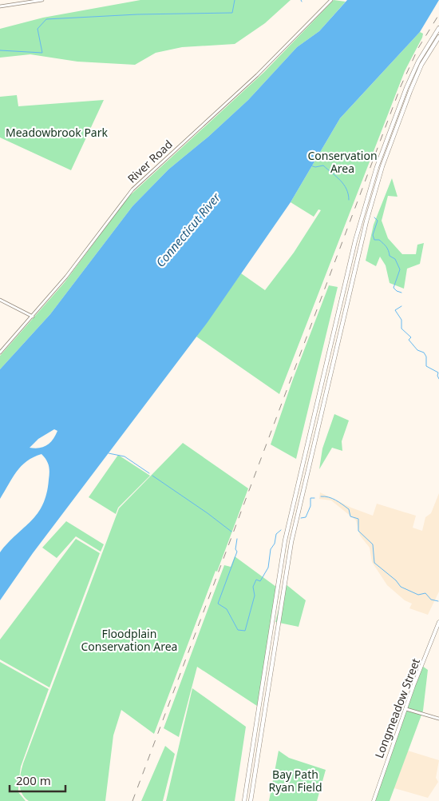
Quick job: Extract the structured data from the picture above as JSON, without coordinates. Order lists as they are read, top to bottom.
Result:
{
  "streets": {
    "main road": ["Longmeadow Street"],
    "street": ["River Road"]
  },
  "water": ["Connecticut River"],
  "parks": [
    "Meadowbrook Park",
    "Conservation Area",
    "Floodplain Conservation Area",
    "Bay Path Ryan Field"
  ],
  "scale_bar": "200 m"
}
